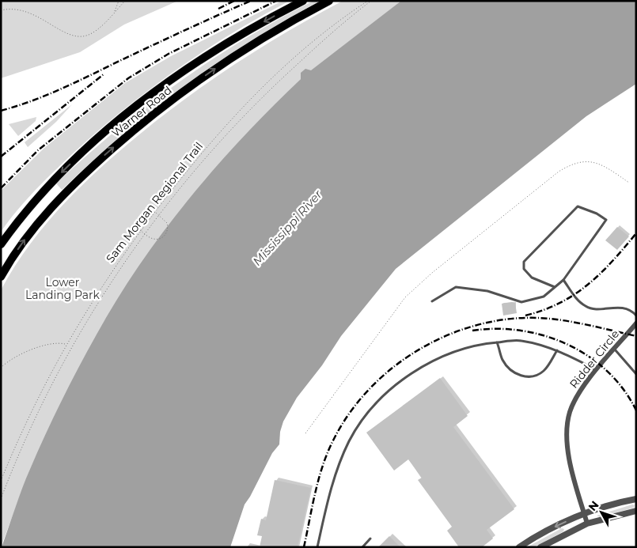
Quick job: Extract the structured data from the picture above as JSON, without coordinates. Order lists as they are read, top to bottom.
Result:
{
  "streets": {
    "highway": ["Warner Road"],
    "street": ["Ridder Circle"],
    "path": ["Sam Morgan Regional Trail"]
  },
  "water": ["Mississippi River"],
  "parks": ["Lower Landing Park"],
  "north": "top left"
}
